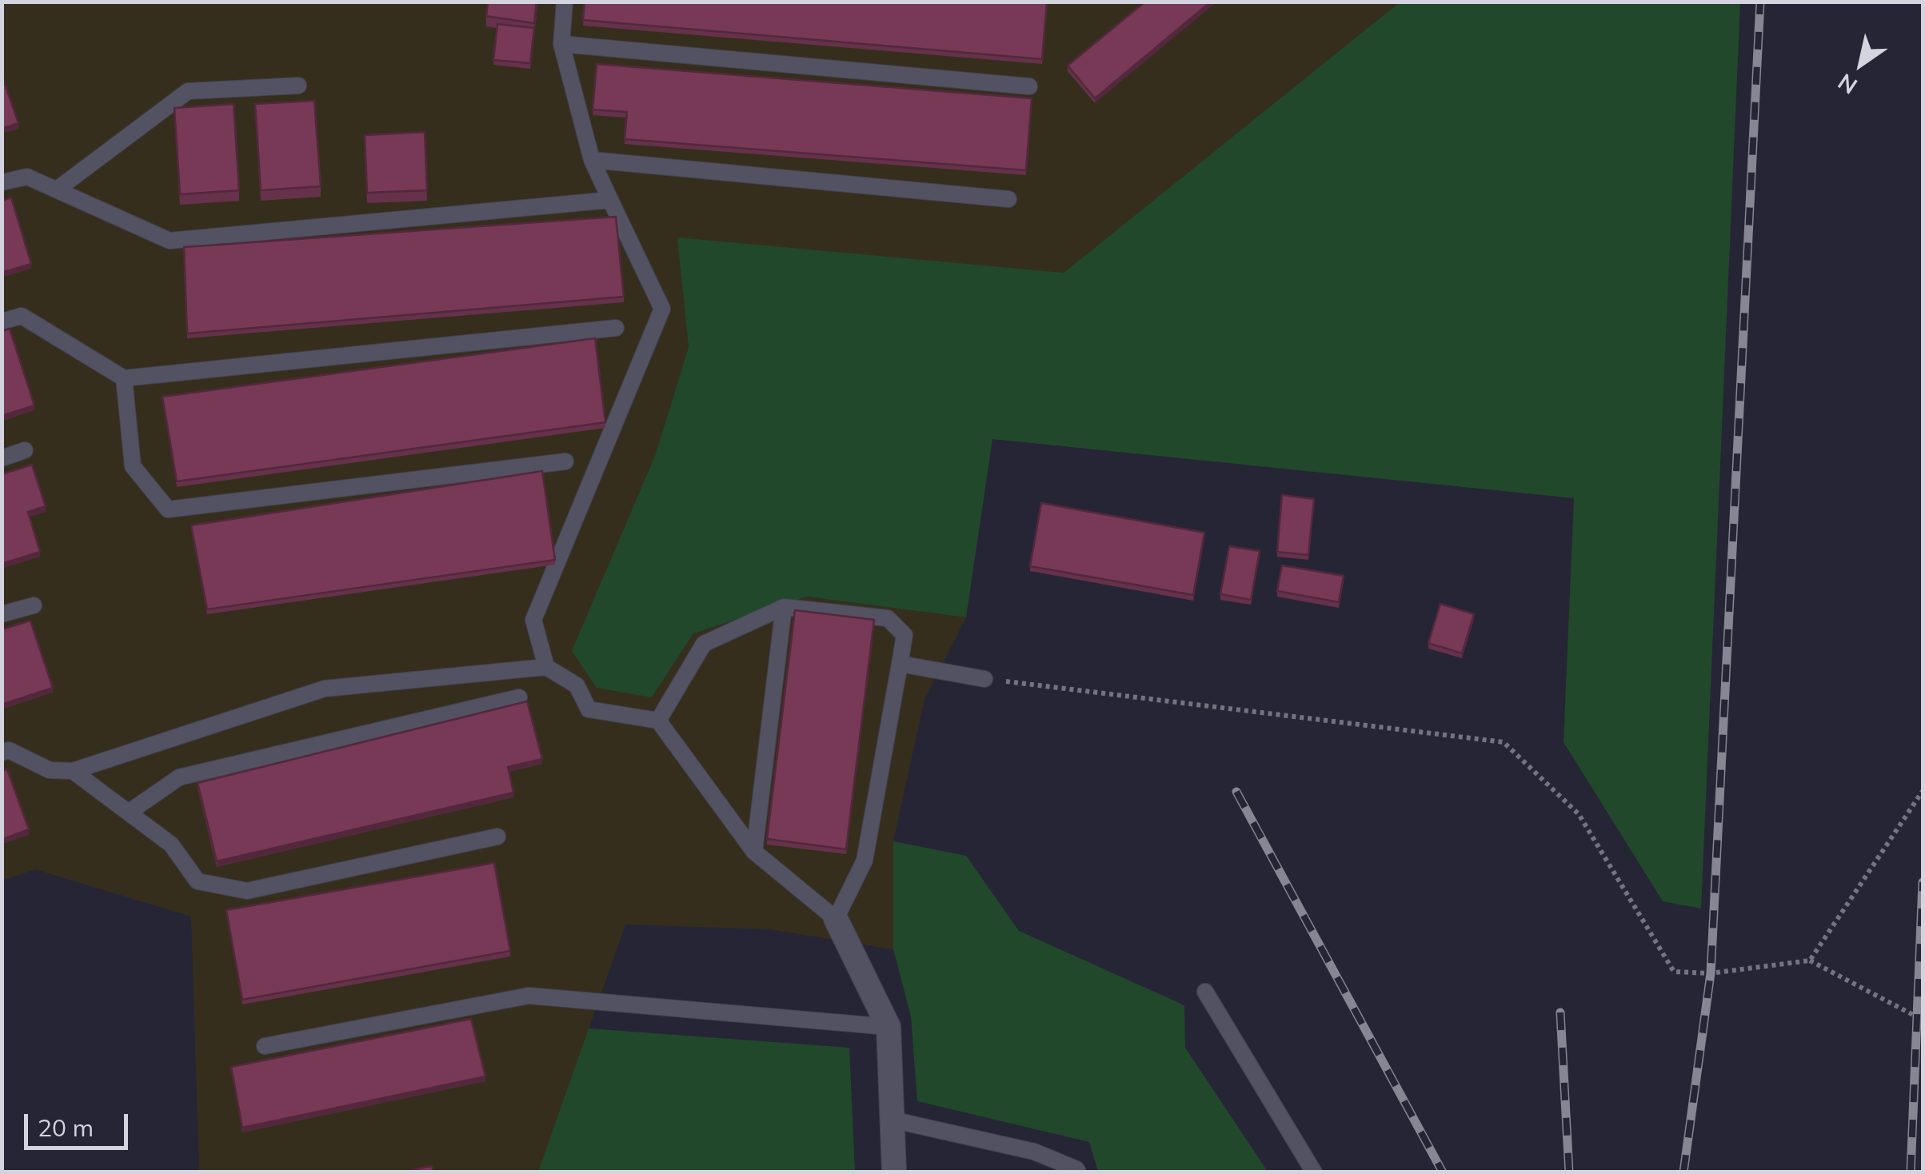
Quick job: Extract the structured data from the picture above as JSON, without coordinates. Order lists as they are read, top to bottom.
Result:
{
  "scale_bar": "20 m",
  "north": "bottom left"
}
